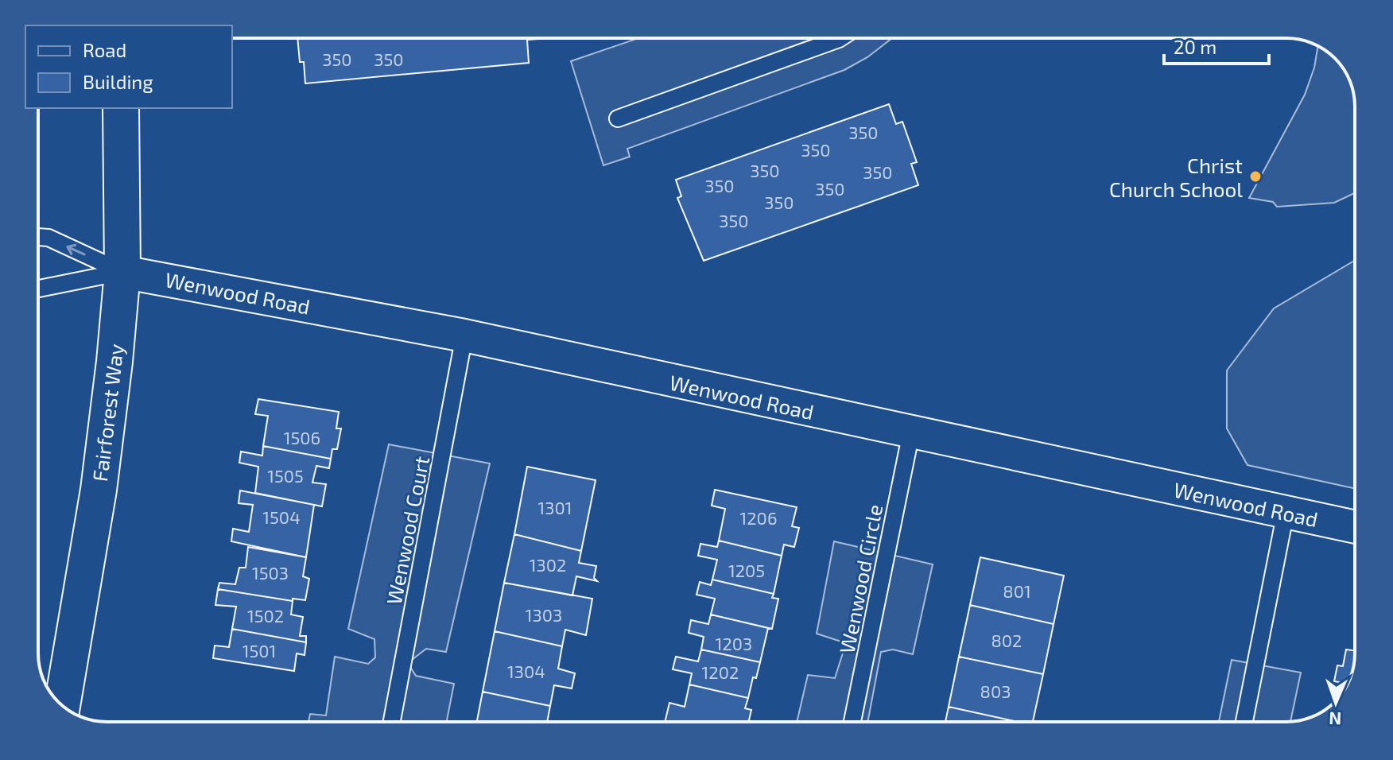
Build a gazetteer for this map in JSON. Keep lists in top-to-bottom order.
{
  "streets": {
    "main road": ["Fairforest Way"],
    "street": ["Wenwood Road"],
    "lane": ["Wenwood Court", "Wenwood Circle"]
  },
  "crossings": [
    ["Wenwood Road", "Fairforest Way"],
    ["Wenwood Road", "Wenwood Court"],
    ["Wenwood Road", "Wenwood Circle"]
  ],
  "places": ["Christ Church School"],
  "house_numbers": [
    "350",
    "350",
    "350",
    "350",
    "350",
    "350",
    "350",
    "350",
    "350",
    "350",
    "1506",
    "1505",
    "1301",
    "1504",
    "1206",
    "1302",
    "1205",
    "1503",
    "801",
    "1303",
    "1502",
    "802",
    "1203",
    "1501",
    "1304",
    "1202",
    "803"
  ],
  "legend": ["Road", "Building"],
  "scale_bar": "20 m",
  "north": "bottom"
}
